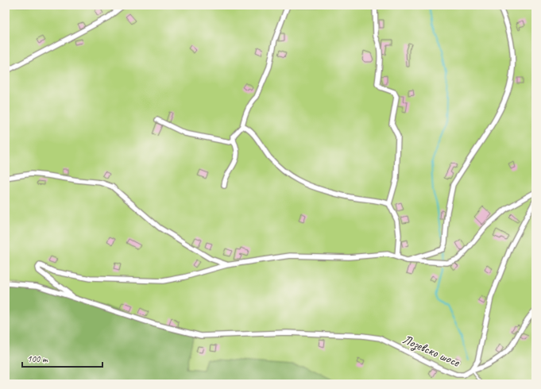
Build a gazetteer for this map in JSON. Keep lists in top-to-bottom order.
{
  "streets": {
    "street": ["Лозевско шосе"]
  },
  "scale_bar": "100 m"
}
